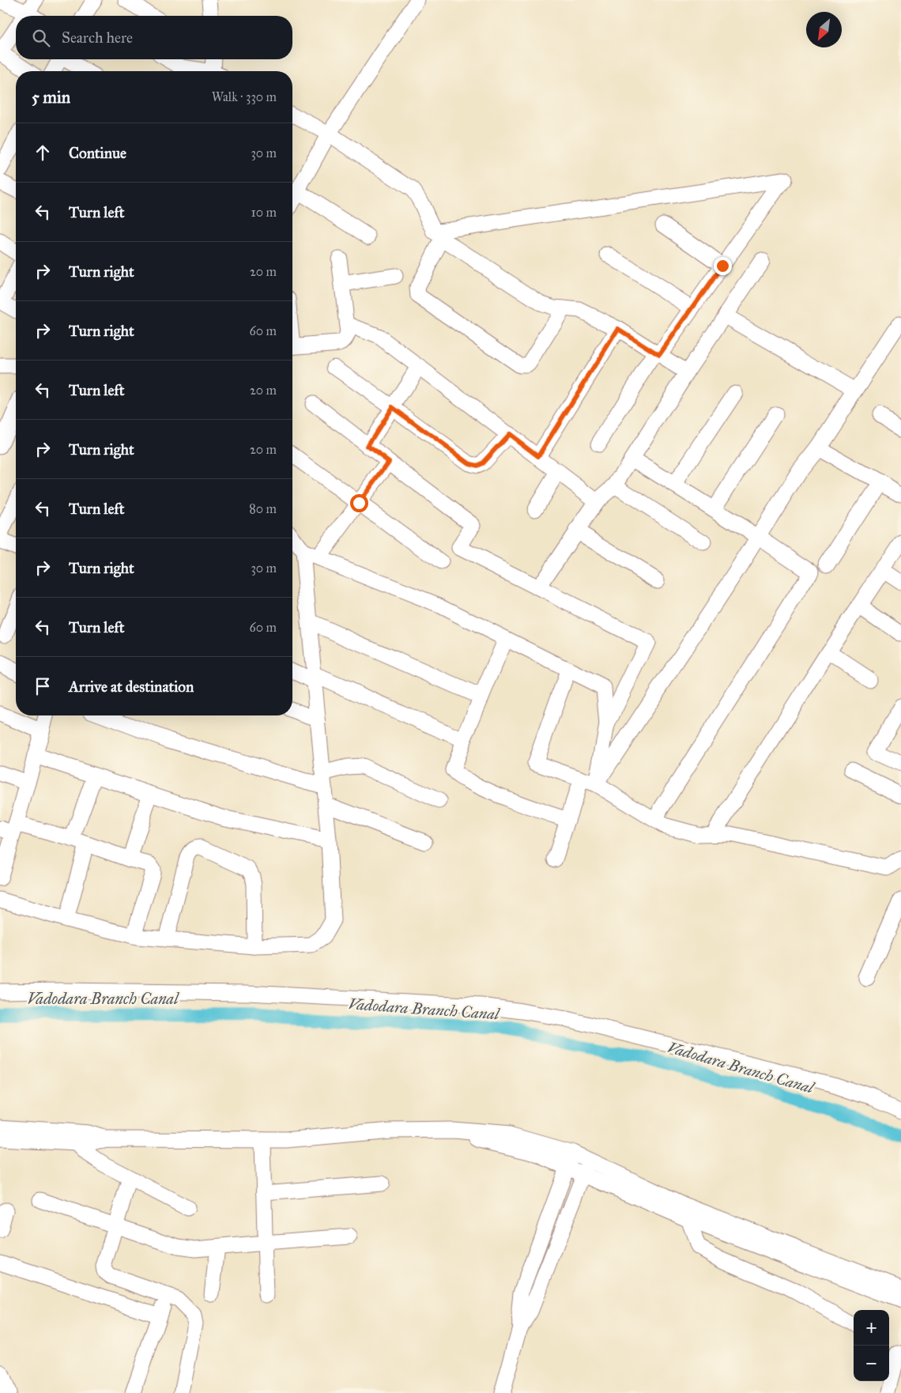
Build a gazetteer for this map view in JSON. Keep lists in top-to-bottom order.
{
  "water": ["Vadodara Branch Canal"],
  "north": "bottom left",
  "page": {
    "search": "Search here",
    "heading": ["5 min", "Walk · 330 m"],
    "list": [
      ["Continue", "30 m"],
      ["Turn left", "10 m"],
      ["Turn right", "20 m"],
      ["Turn right", "60 m"],
      ["Turn left", "20 m"],
      ["Turn right", "20 m"],
      ["Turn left", "80 m"],
      ["Turn right", "30 m"],
      ["Turn left", "60 m"],
      "Arrive at destination"
    ],
    "map_buttons": ["+", "−"]
  }
}
